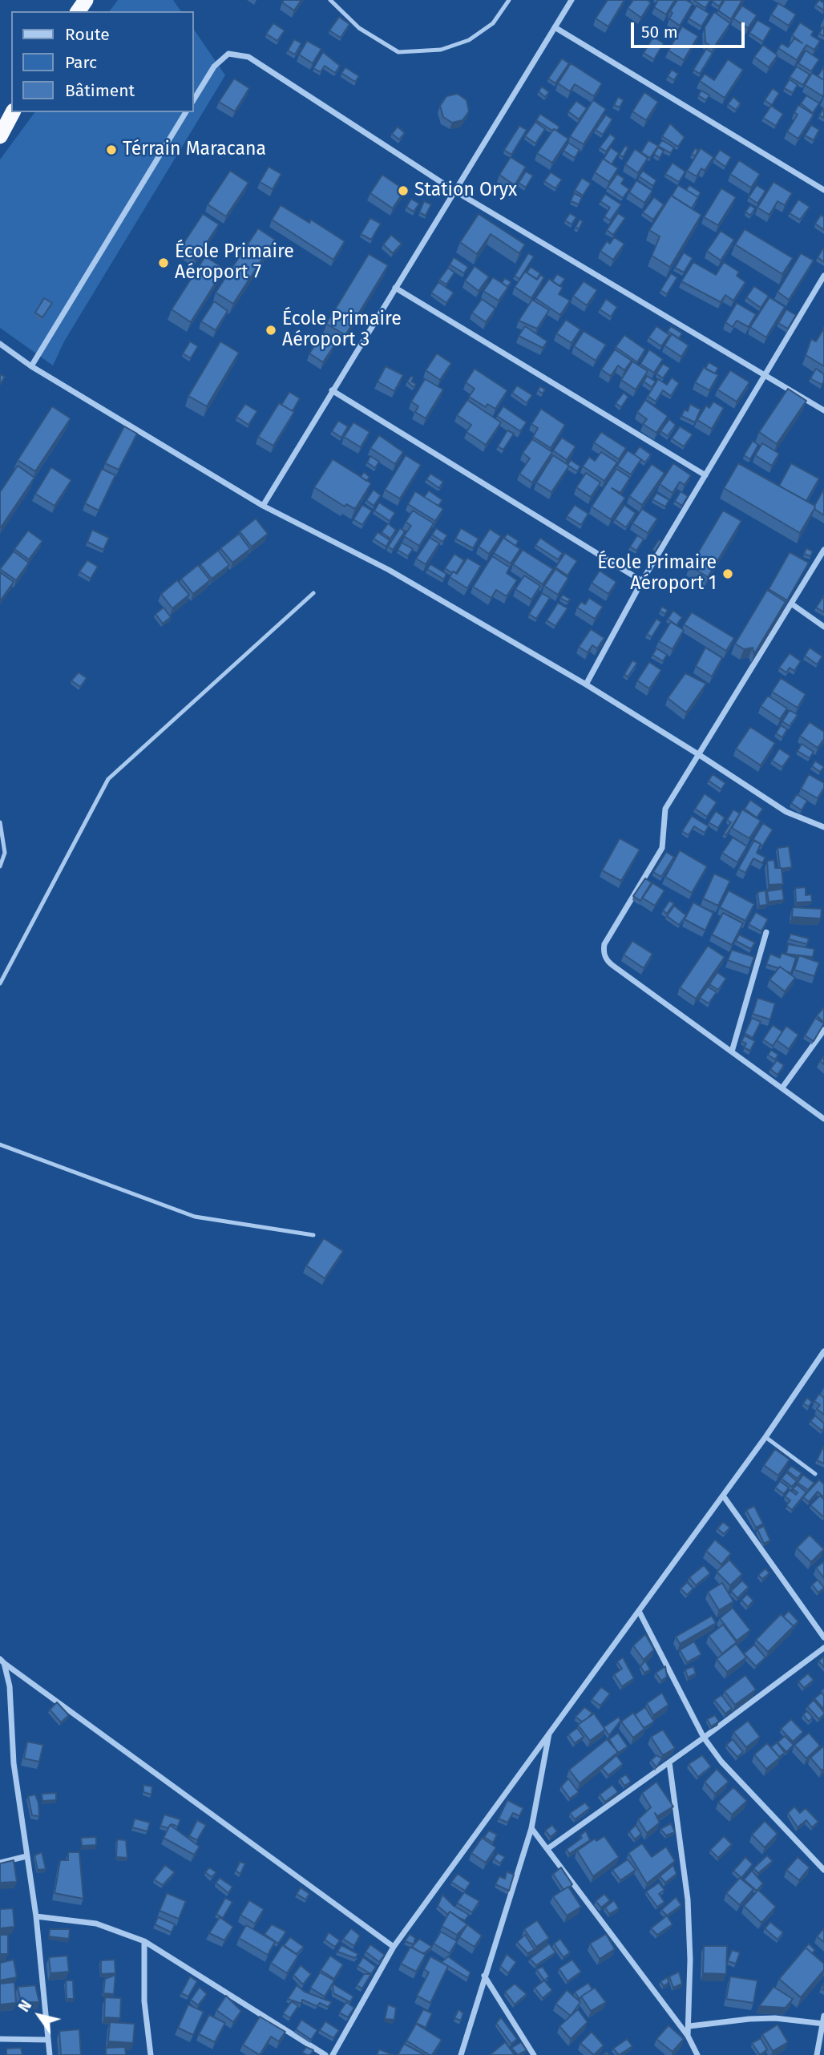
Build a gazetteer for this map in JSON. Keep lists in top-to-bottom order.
{
  "places": [
    "Térrain Maracana",
    "Station Oryx",
    "École Primaire Aéroport 7",
    "École Primaire Aéroport 3",
    "École Primaire Aéroport 1"
  ],
  "legend": ["Route", "Parc", "Bâtiment"],
  "scale_bar": "50 m",
  "north": "top left"
}
